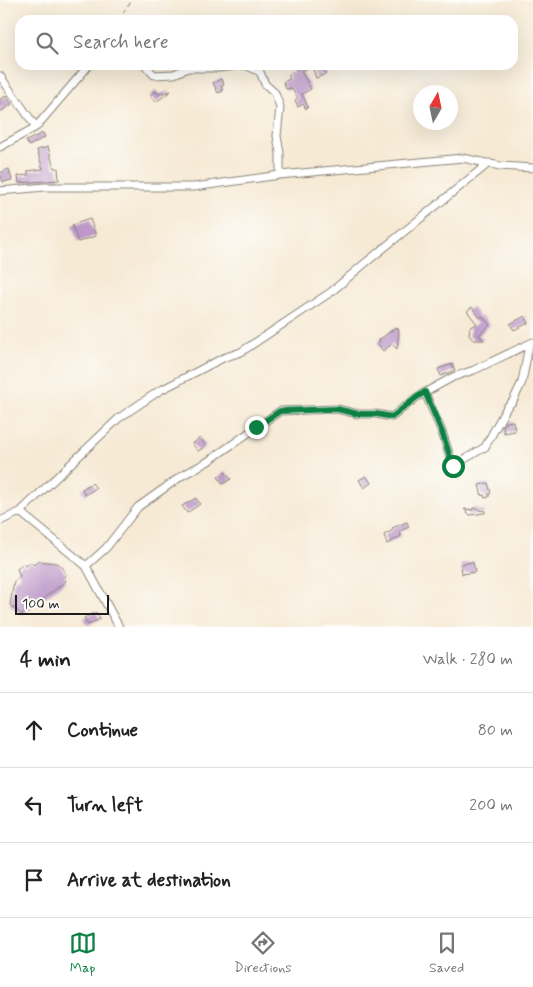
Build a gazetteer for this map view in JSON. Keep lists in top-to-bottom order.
{
  "scale_bar": "100 m",
  "north": "top",
  "page": {
    "search": "Search here",
    "scale": "100 m",
    "heading": ["4 min", "Walk · 280 m"],
    "list": [
      ["Continue", "80 m"],
      ["Turn left", "200 m"],
      "Arrive at destination"
    ],
    "nav": ["Map", "Directions", "Saved"]
  }
}
